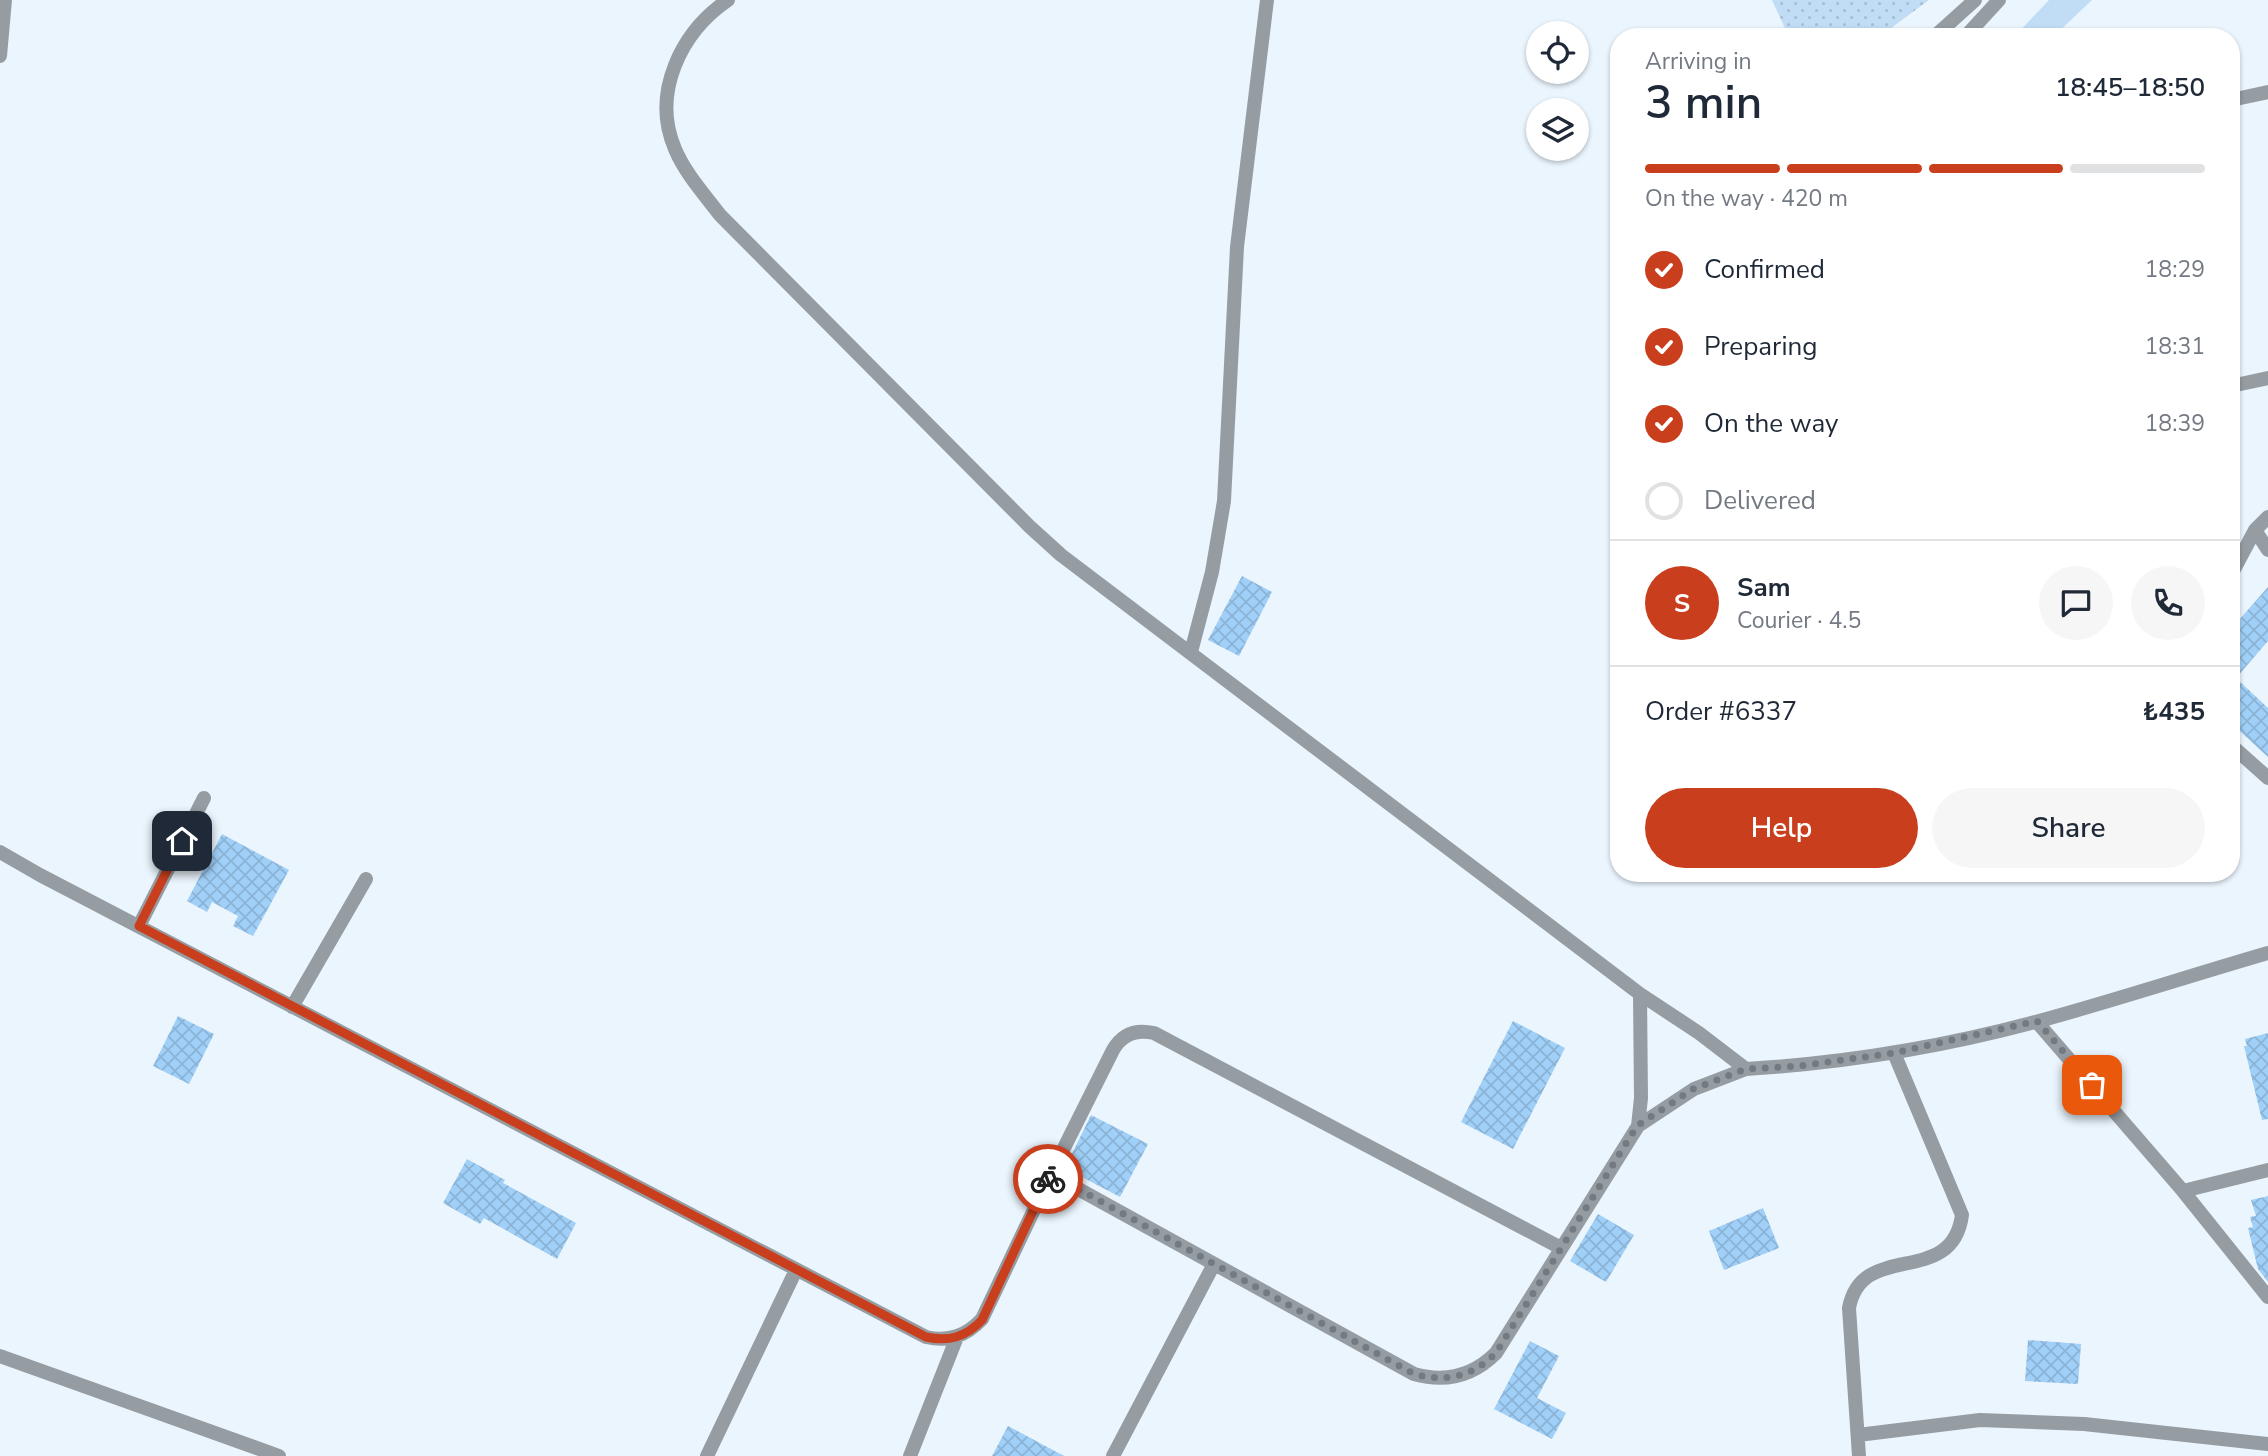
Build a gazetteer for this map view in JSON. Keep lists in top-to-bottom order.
{
  "page": {
    "heading": ["3 min", "Arriving in", "18:45–18:50"],
    "panel": [
      "Sam",
      "Courier · 4.5",
      "Order #6337",
      "₺435"
    ],
    "bar": "On the way · 420 m",
    "list": [
      ["Confirmed", "18:29"],
      ["Preparing", "18:31"],
      ["On the way", "18:39"],
      "Delivered"
    ],
    "round": "S",
    "buttons": ["Help", "Share"]
  }
}
